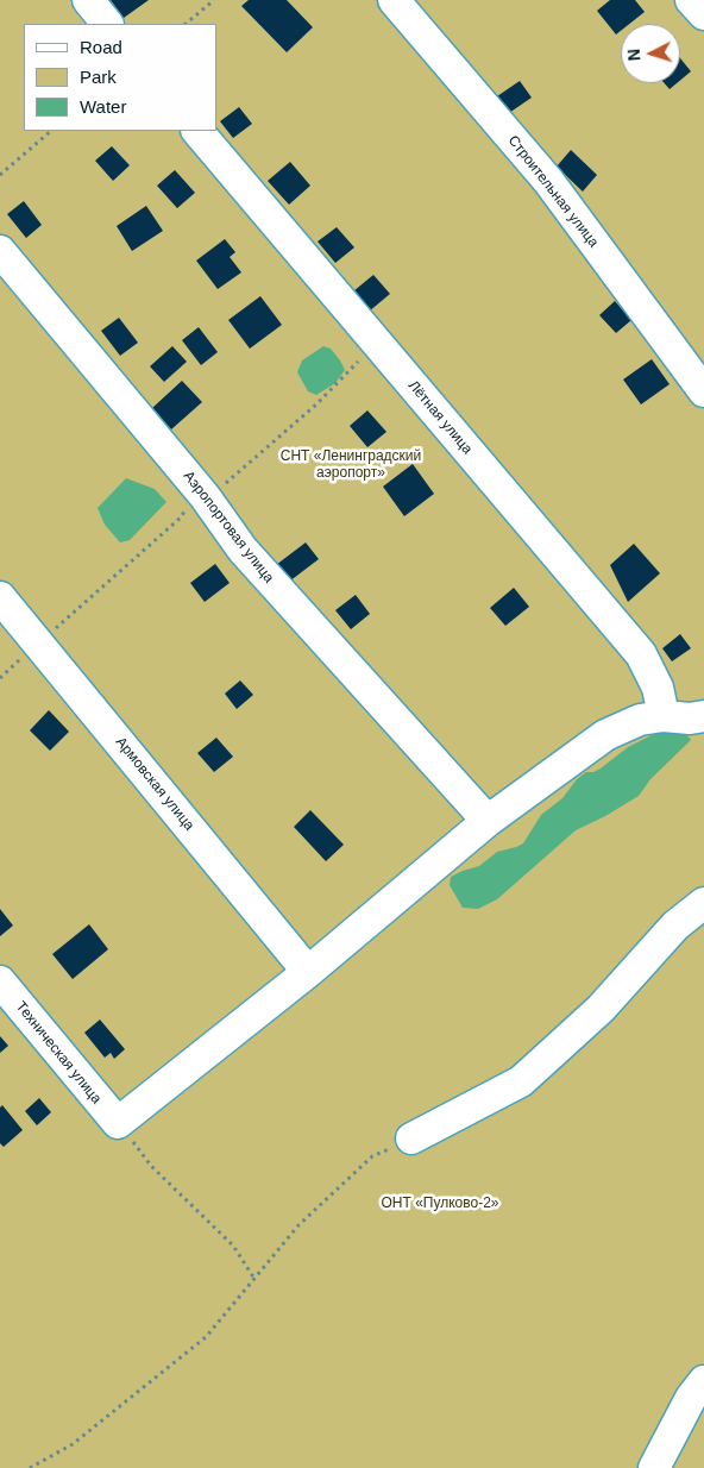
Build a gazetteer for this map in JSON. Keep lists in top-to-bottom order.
{
  "streets": {
    "lane": [
      "Строительная улица",
      "Лётная улица",
      "Аэропортовая улица",
      "Армовская улица",
      "Техническая улица"
    ]
  },
  "crossings": [
    ["Армовская улица", "Техническая улица"]
  ],
  "parks": ["СНТ «Ленинградский аэропорт»", "ОНТ «Пулково-2»"],
  "legend": ["Road", "Park", "Water"],
  "north": "left"
}
